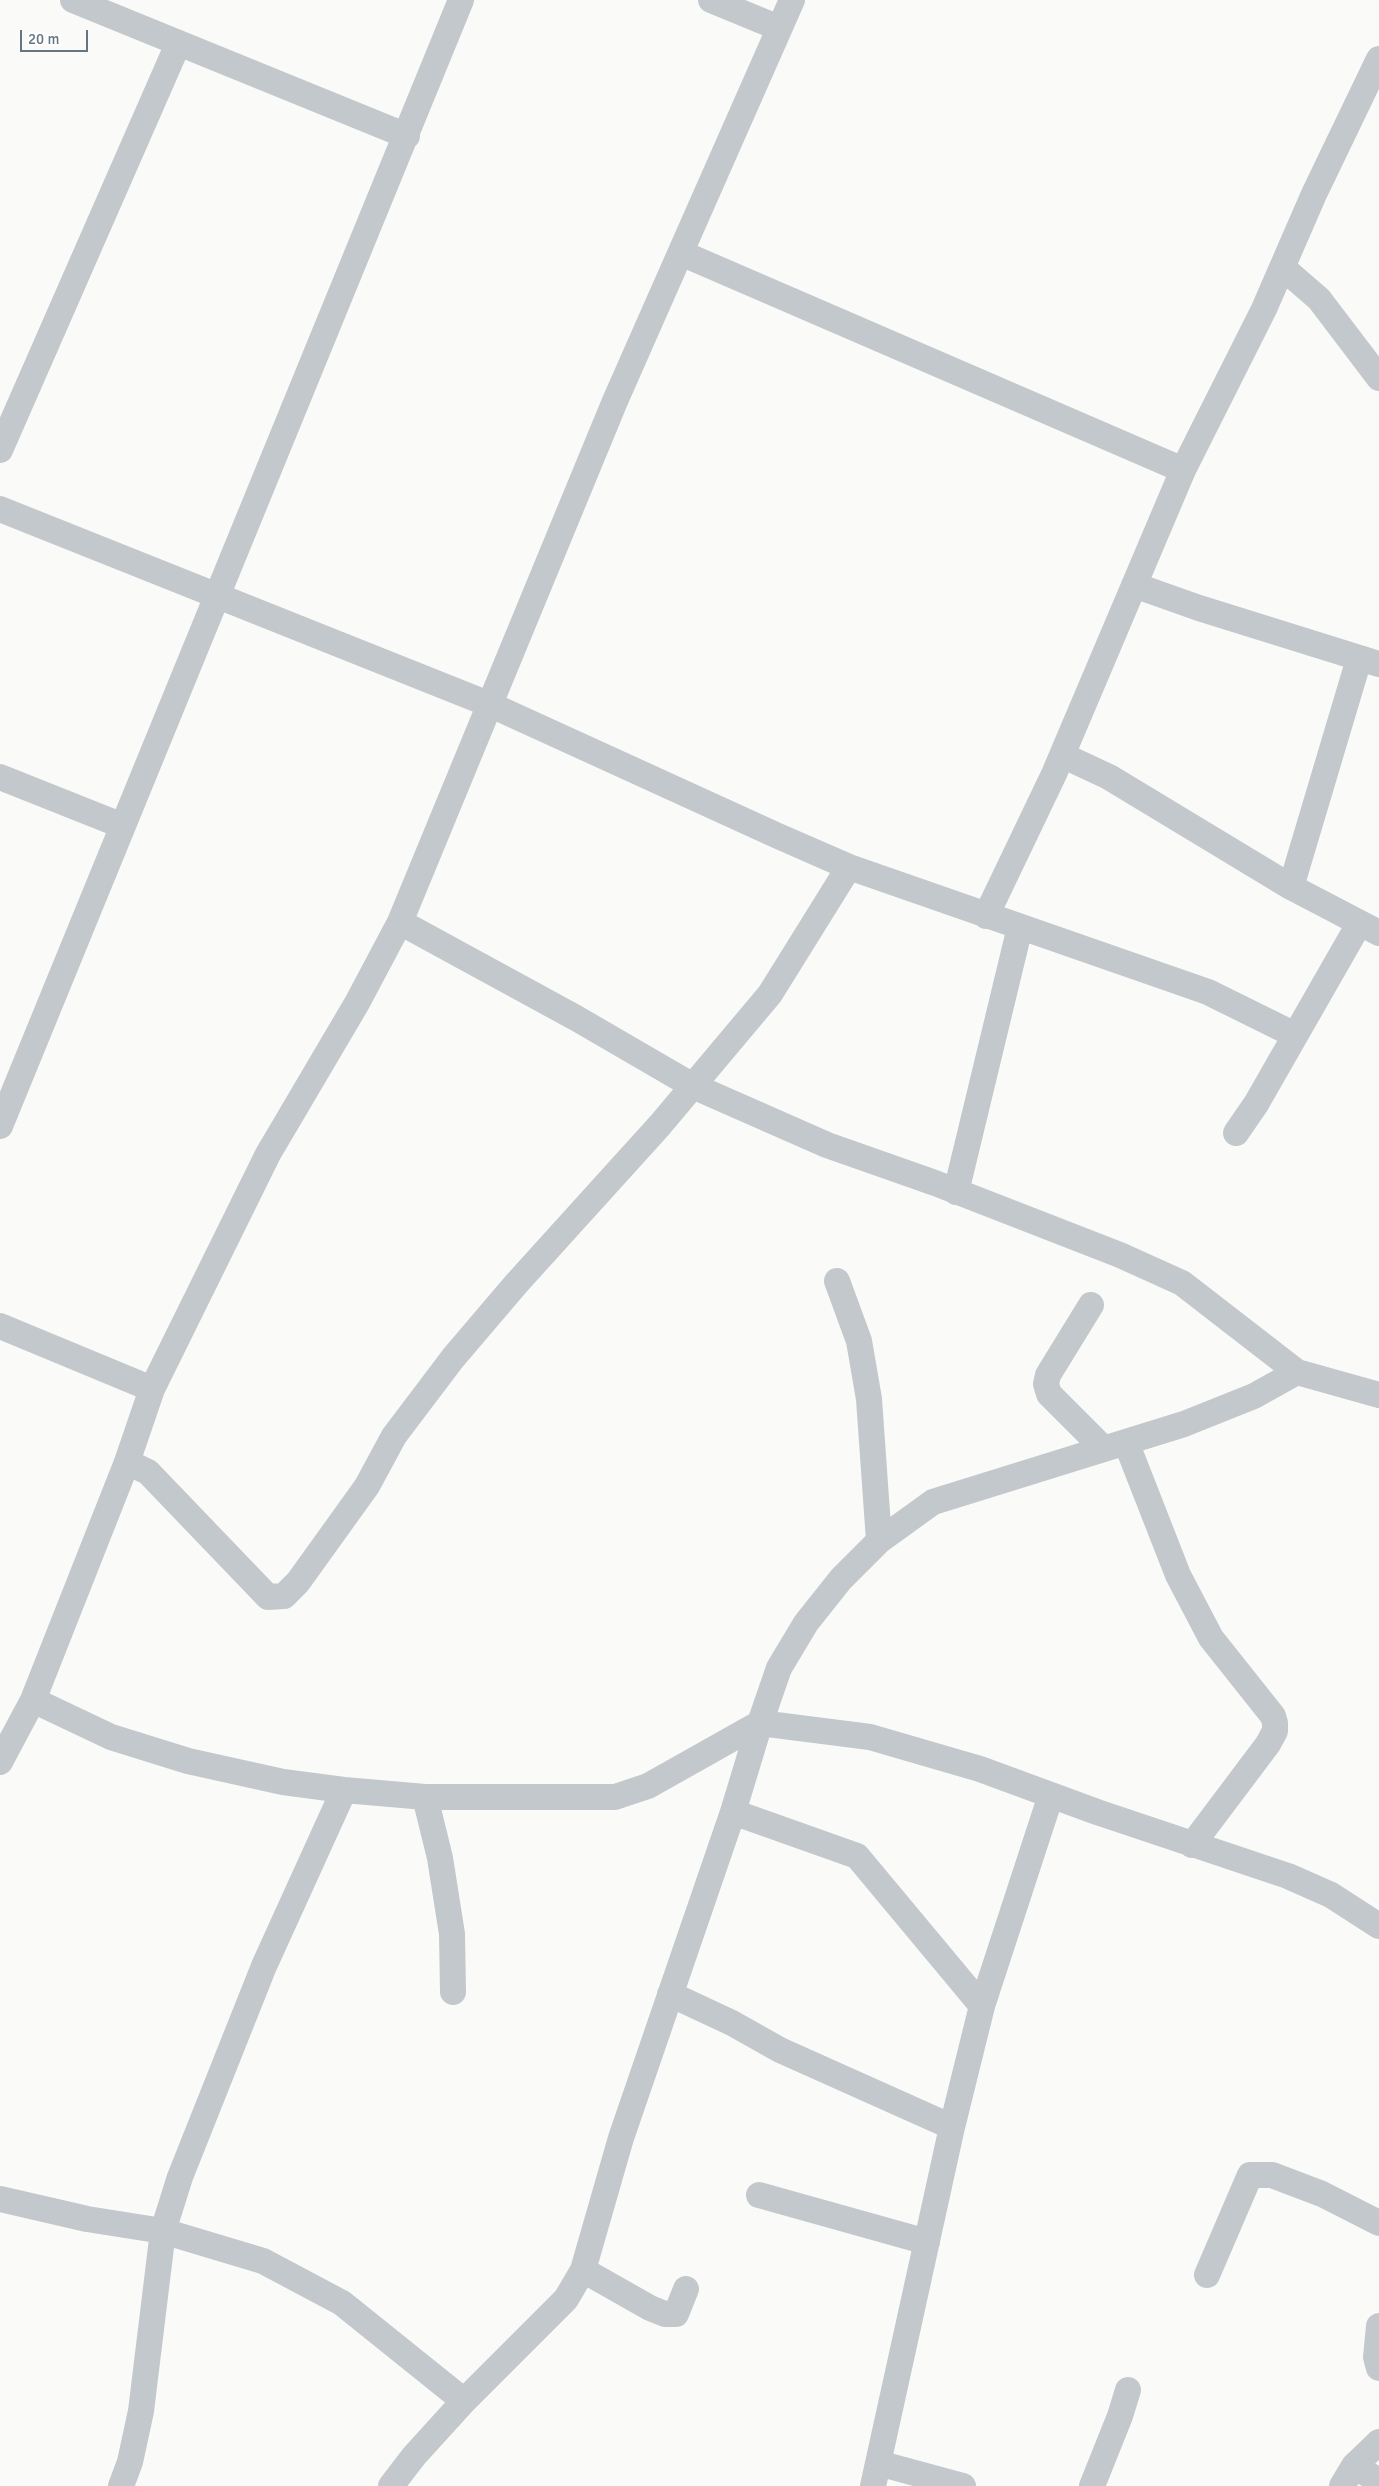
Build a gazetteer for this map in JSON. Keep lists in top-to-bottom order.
{
  "scale_bar": "20 m"
}
